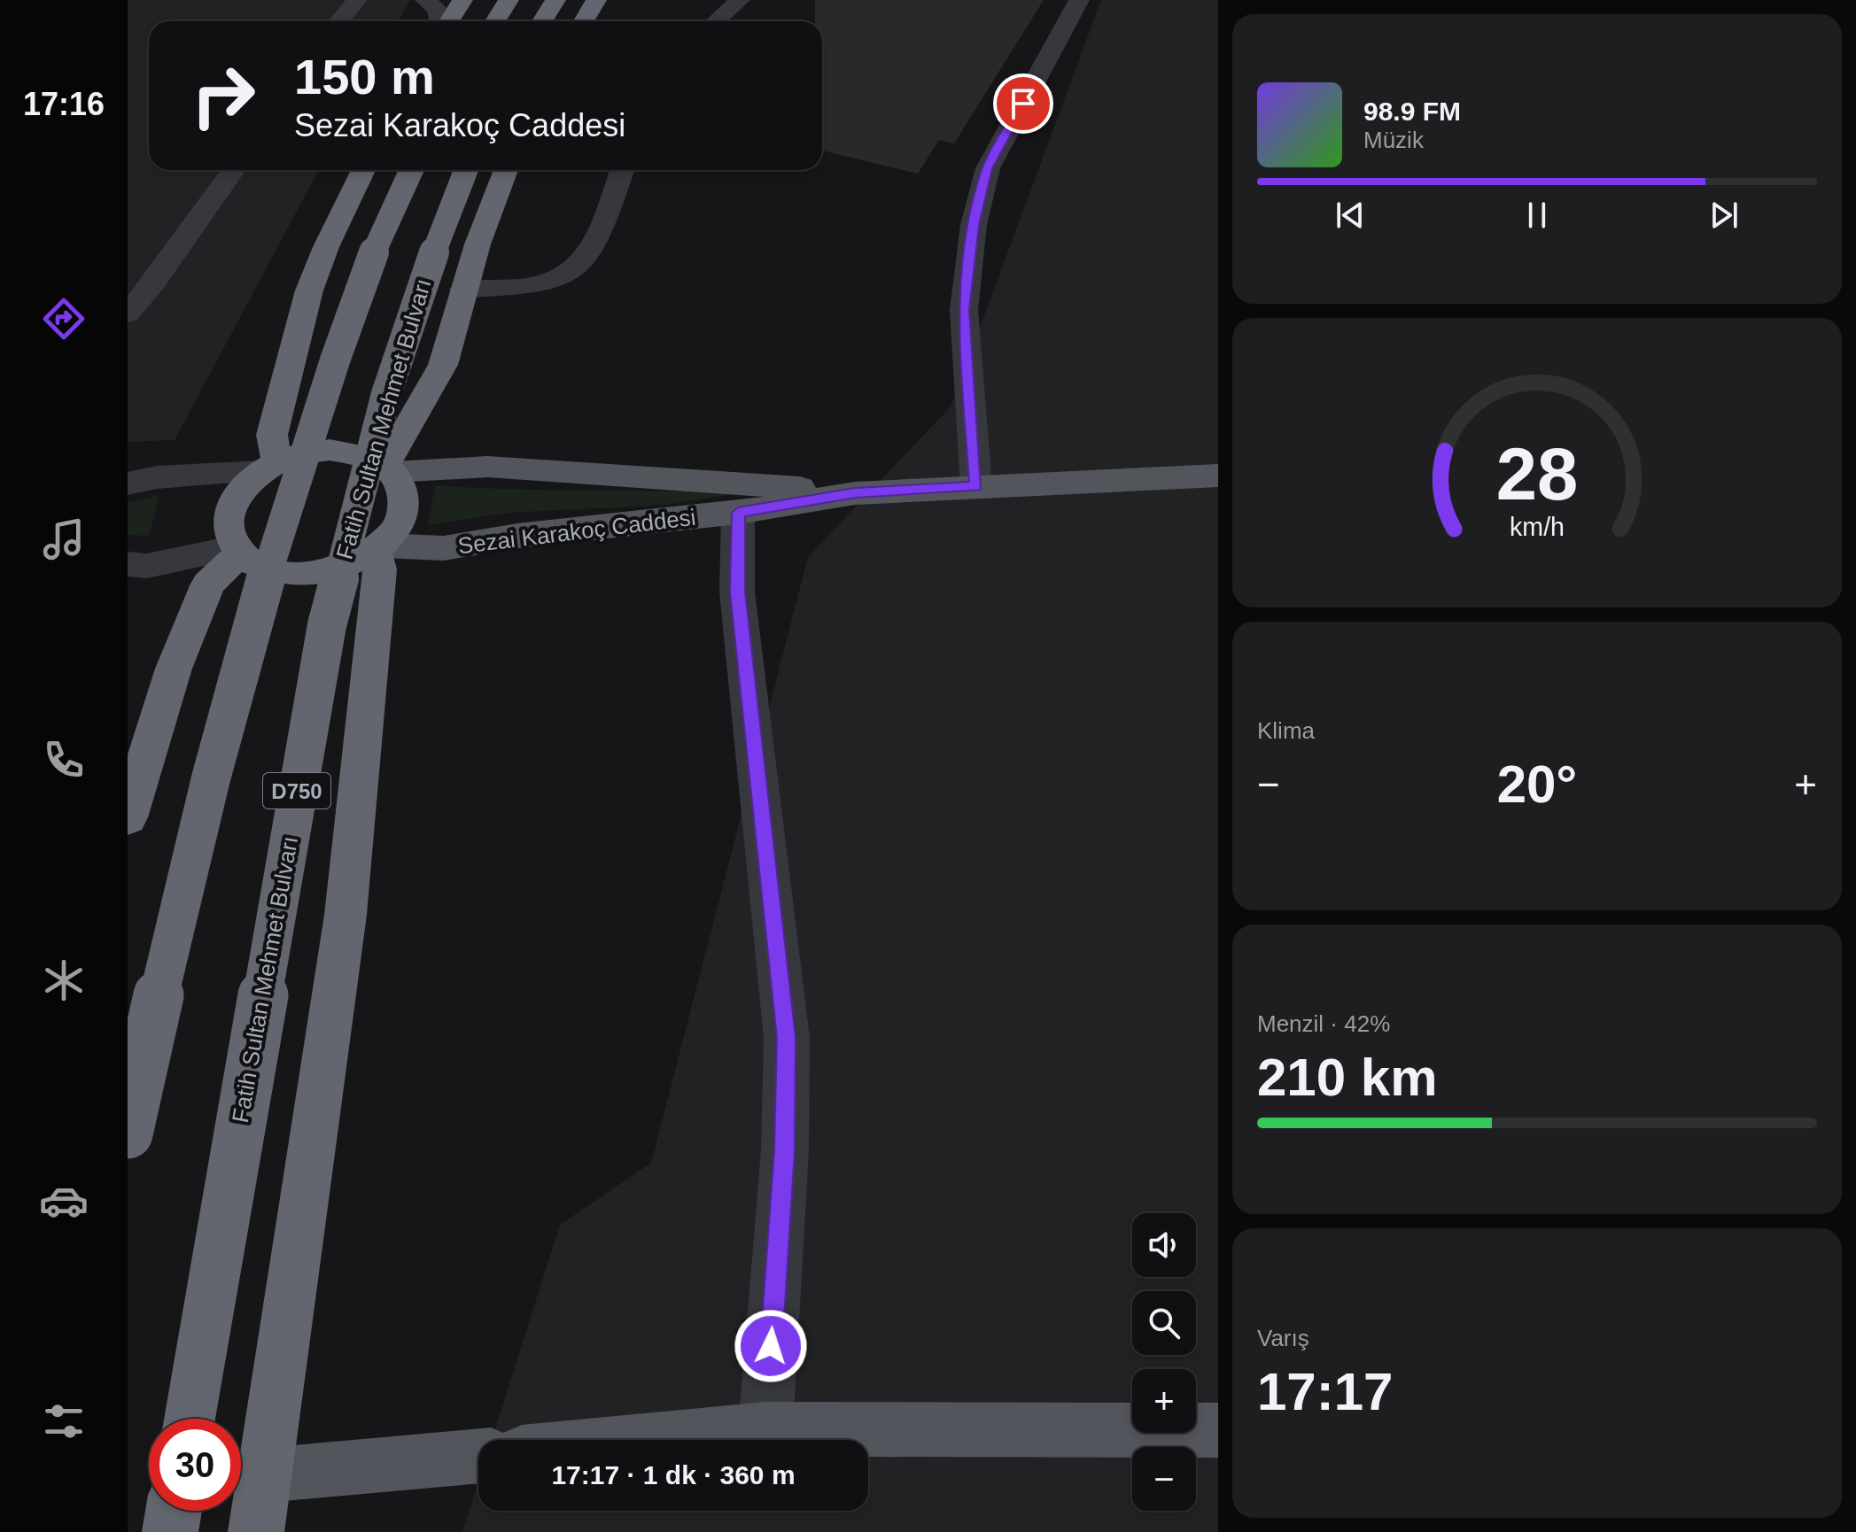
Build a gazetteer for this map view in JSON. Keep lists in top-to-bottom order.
{
  "streets": {
    "highway": ["Fatih Sultan Mehmet Bulvarı", "D750"],
    "main road": ["Sezai Karakoç Caddesi"]
  },
  "page": {
    "tabs": "17:16",
    "turn": ["150 m", "Sezai Karakoç Caddesi"],
    "song": ["98.9 FM", "Müzik"],
    "tile": [
      "Klima",
      ["Menzil · 42%", "210 km"],
      ["Varış", "17:17"]
    ],
    "heat": ["−", "20°", "+"],
    "map_buttons": ["+", "−"],
    "limit": "30",
    "trip": "17:17 · 1 dk · 360 m",
    "gauge": ["28", "km/h"]
  }
}
